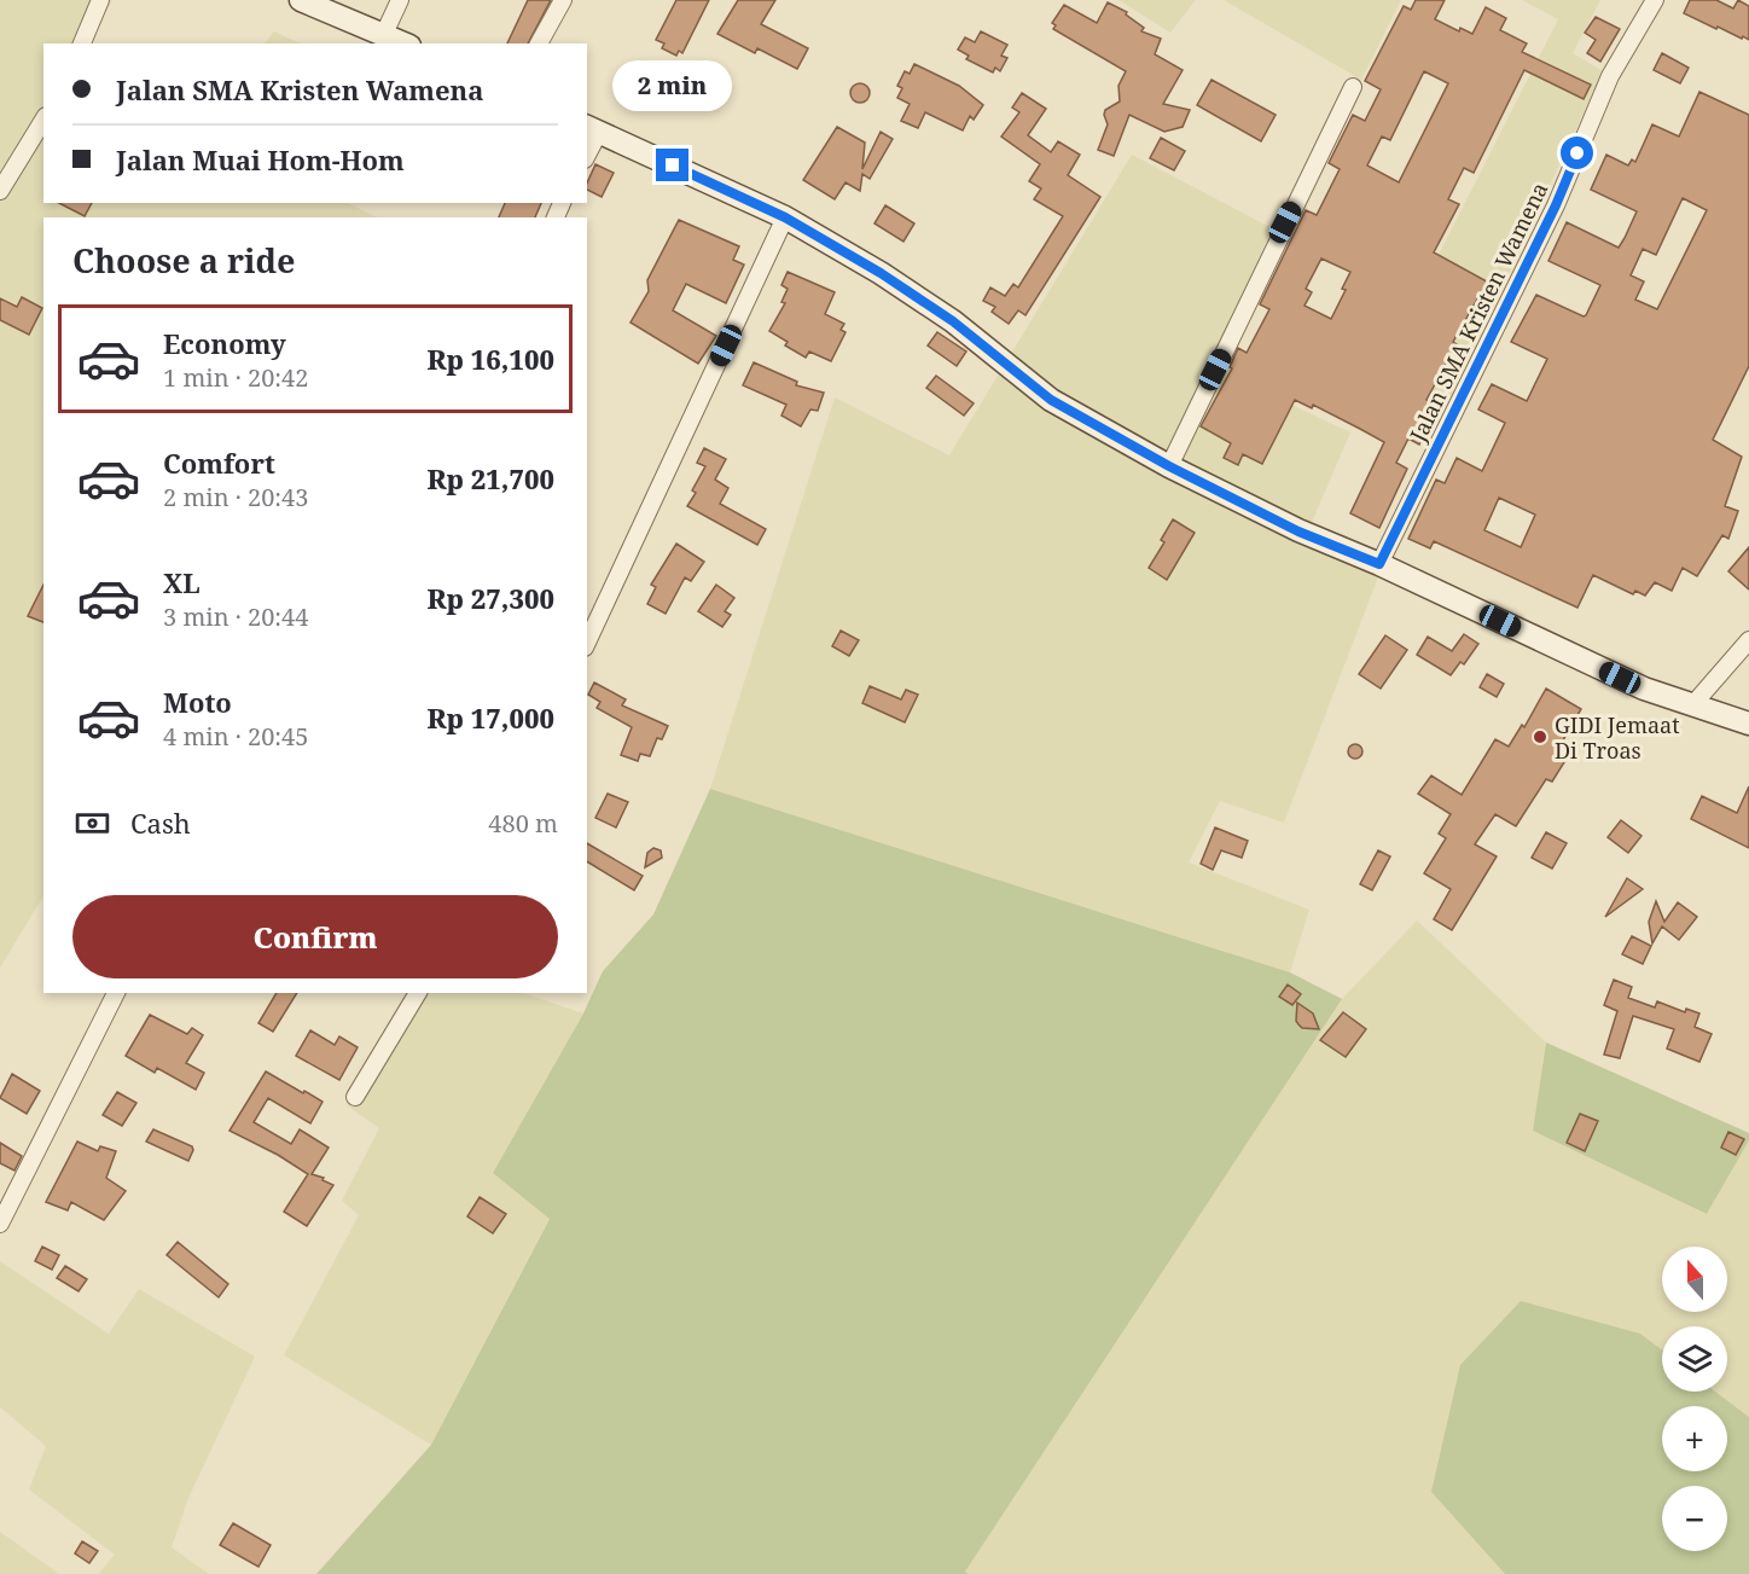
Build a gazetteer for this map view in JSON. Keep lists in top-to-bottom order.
{
  "streets": {
    "street": ["Jalan SMA Kristen Wamena"]
  },
  "places": ["GIDI Jemaat Di Troas"],
  "north": "top",
  "page": {
    "banner": ["Jalan SMA Kristen Wamena", "Jalan Muai Hom-Hom"],
    "bubble": "2 min",
    "heading": "Choose a ride",
    "list": [
      {
        "name": "Economy",
        "note": "1 min · 20:42",
        "value": "Rp 16,100"
      },
      {
        "name": "Comfort",
        "note": "2 min · 20:43",
        "value": "Rp 21,700"
      },
      {
        "name": "XL",
        "note": "3 min · 20:44",
        "value": "Rp 27,300"
      },
      {
        "name": "Moto",
        "note": "4 min · 20:45",
        "value": "Rp 17,000"
      }
    ],
    "pay": ["Cash", "480 m"],
    "buttons": "Confirm",
    "map_buttons": ["+", "−"]
  }
}
